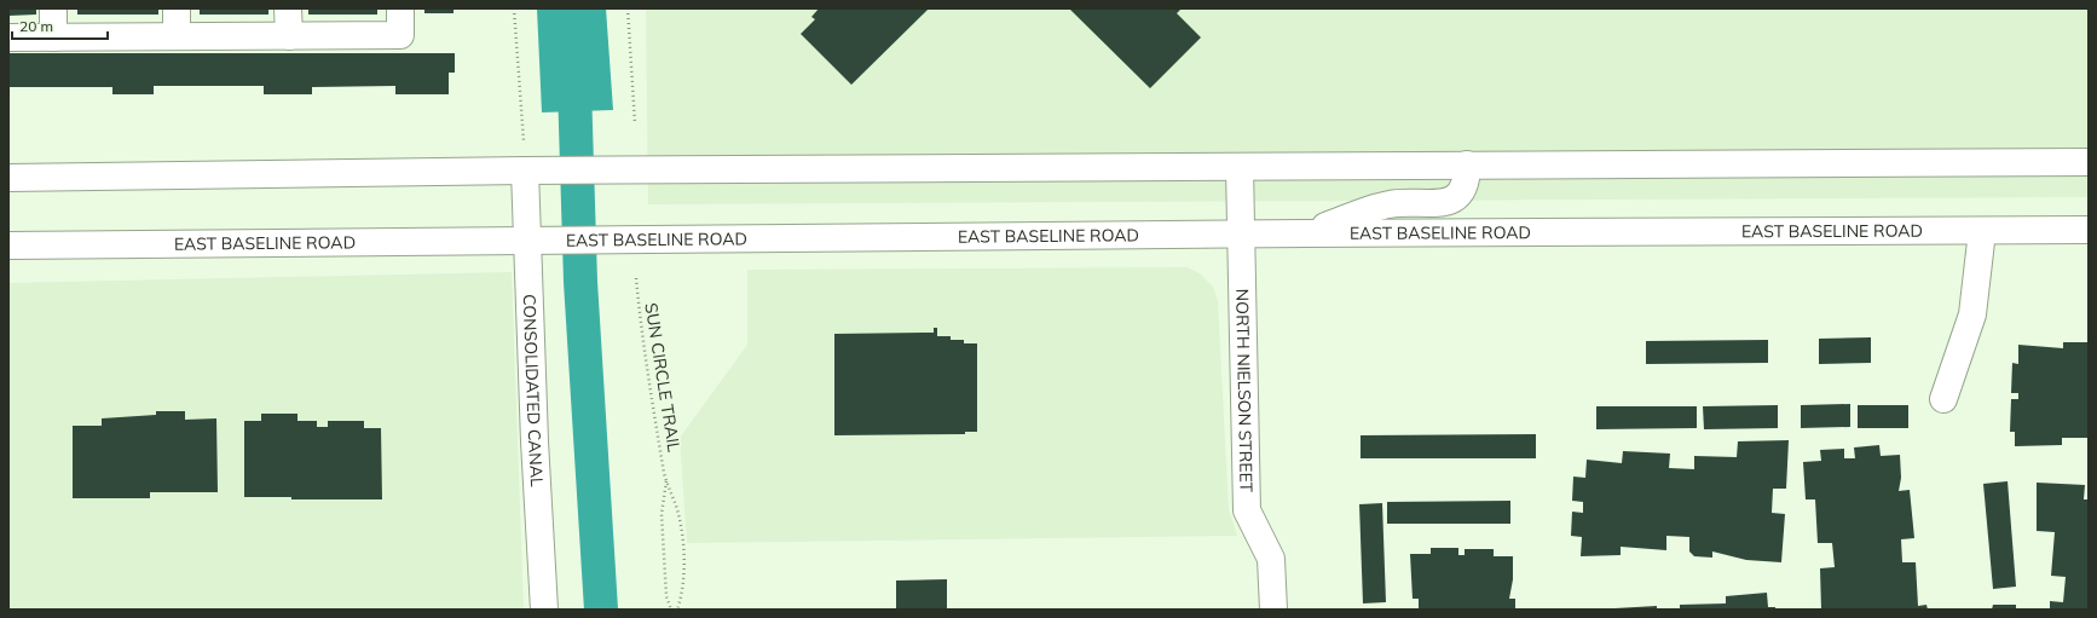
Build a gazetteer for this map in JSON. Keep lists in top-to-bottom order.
{
  "streets": {
    "main road": ["EAST BASELINE ROAD", "CONSOLIDATED CANAL", "NORTH NIELSON STREET"],
    "path": ["SUN CIRCLE TRAIL"]
  },
  "crossings": [
    ["EAST BASELINE ROAD", "CONSOLIDATED CANAL"],
    ["EAST BASELINE ROAD", "NORTH NIELSON STREET"]
  ],
  "scale_bar": "20 m"
}
